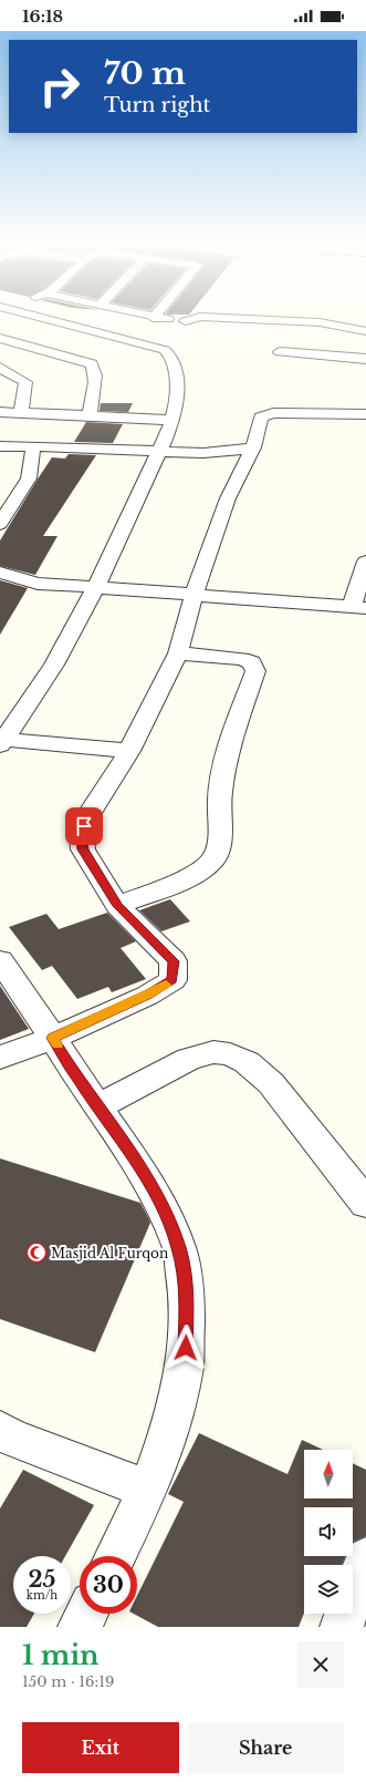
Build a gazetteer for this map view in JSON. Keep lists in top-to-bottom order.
{
  "places": {
    "mosque": ["Masjid Al Furqon"]
  },
  "north": "top",
  "page": {
    "status": "16:18",
    "turn": ["70 m", "Turn right"],
    "speed": "25 km/h",
    "limit": "30",
    "heading": ["1 min", "150 m · 16:19"],
    "buttons": ["Exit", "Share"]
  }
}
